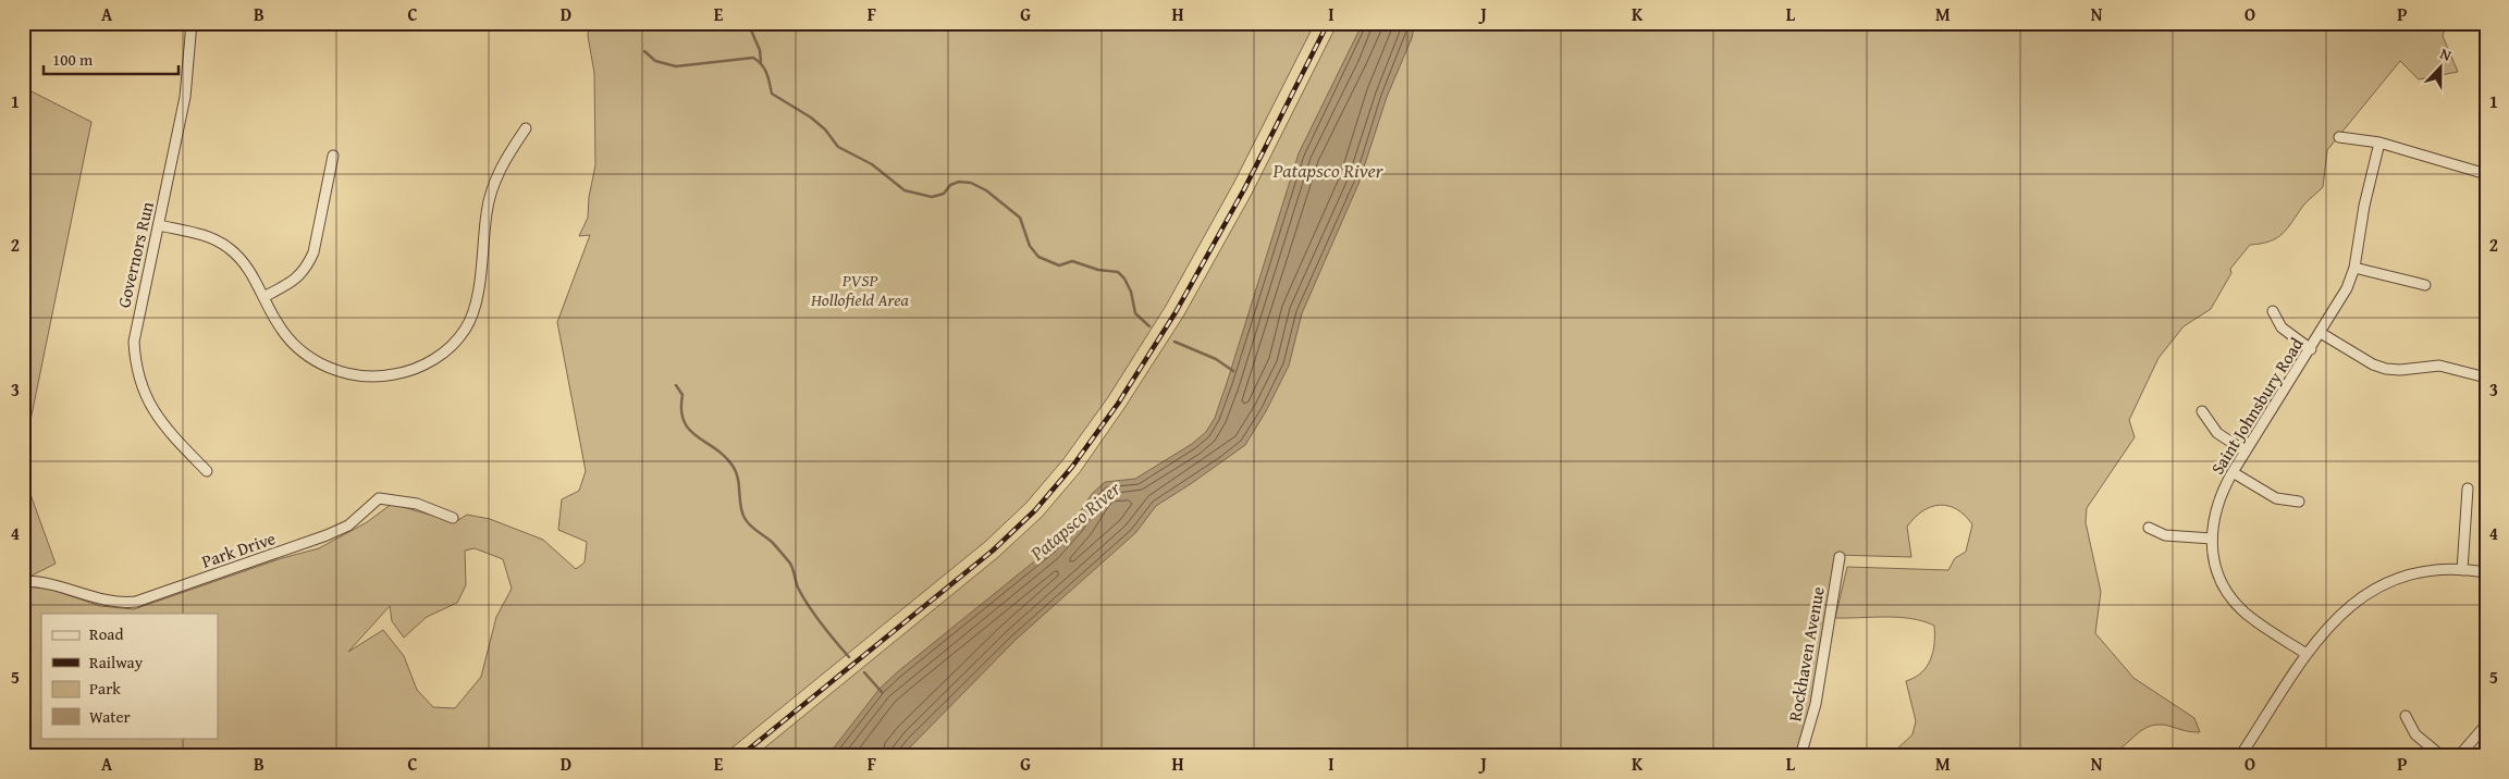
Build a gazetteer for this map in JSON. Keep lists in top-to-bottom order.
{
  "streets": {
    "street": [
      "Governors Run",
      "Saint Johnsbury Road",
      "Park Drive",
      "Rockhaven Avenue"
    ]
  },
  "water": ["Patapsco River"],
  "parks": ["PVSP Hollofield Area"],
  "legend": [
    "Road",
    "Railway",
    "Park",
    "Water"
  ],
  "scale_bar": "100 m",
  "north": "top",
  "grid": {
    "columns": [
      "A",
      "B",
      "C",
      "D",
      "E",
      "F",
      "G",
      "H",
      "I",
      "J",
      "K",
      "L",
      "M",
      "N",
      "O",
      "P"
    ],
    "rows": [
      "1",
      "2",
      "3",
      "4",
      "5"
    ]
  }
}
